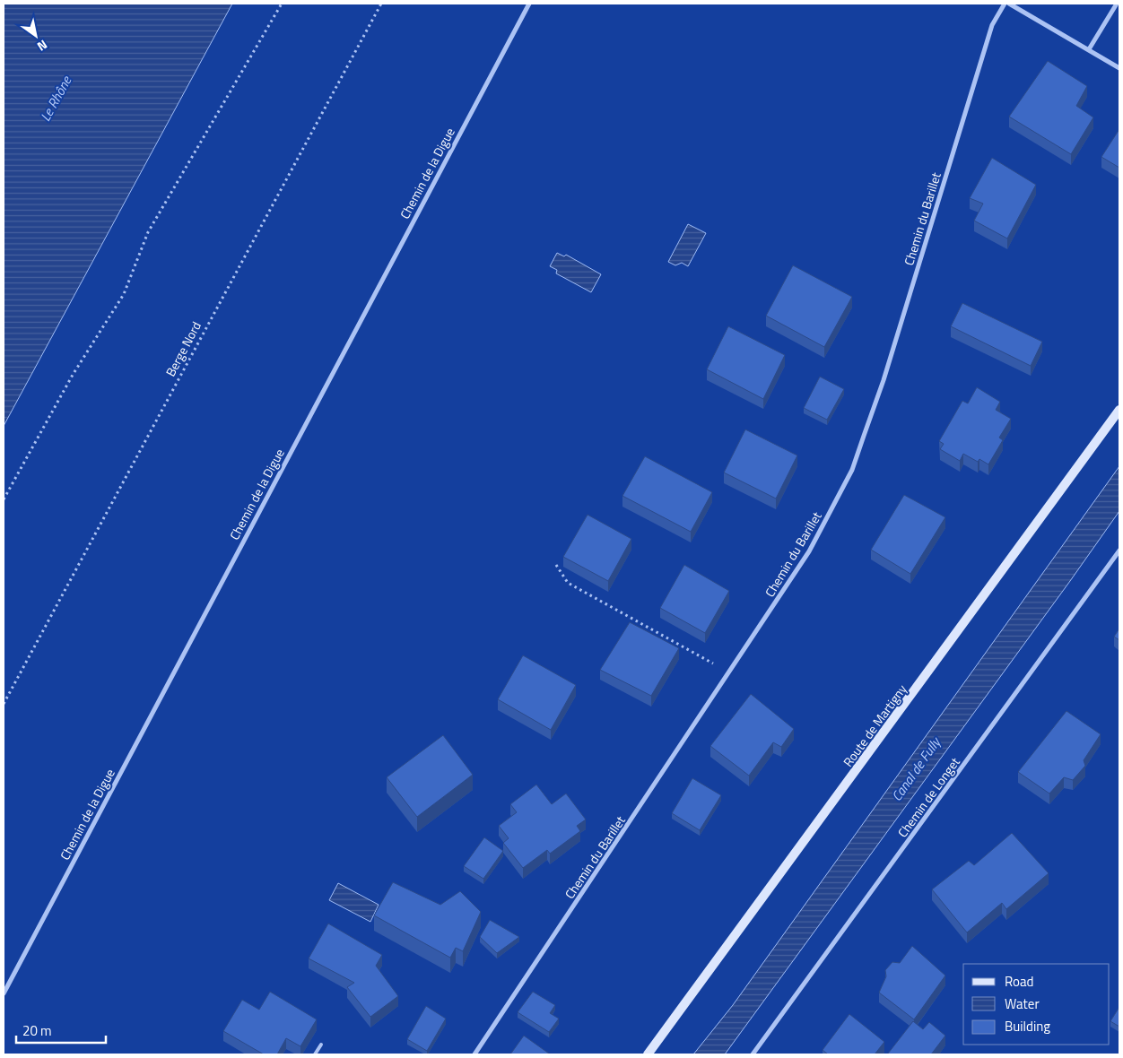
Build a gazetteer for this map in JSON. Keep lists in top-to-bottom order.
{
  "streets": {
    "main road": ["Route de Martigny"],
    "street": ["Chemin de la Digue", "Chemin du Barillet", "Chemin de Longet"],
    "path": ["Berge Nord"]
  },
  "water": ["Le Rhône", "Canal de Fully"],
  "legend": ["Road", "Water", "Building"],
  "scale_bar": "20 m",
  "north": "bottom right"
}
